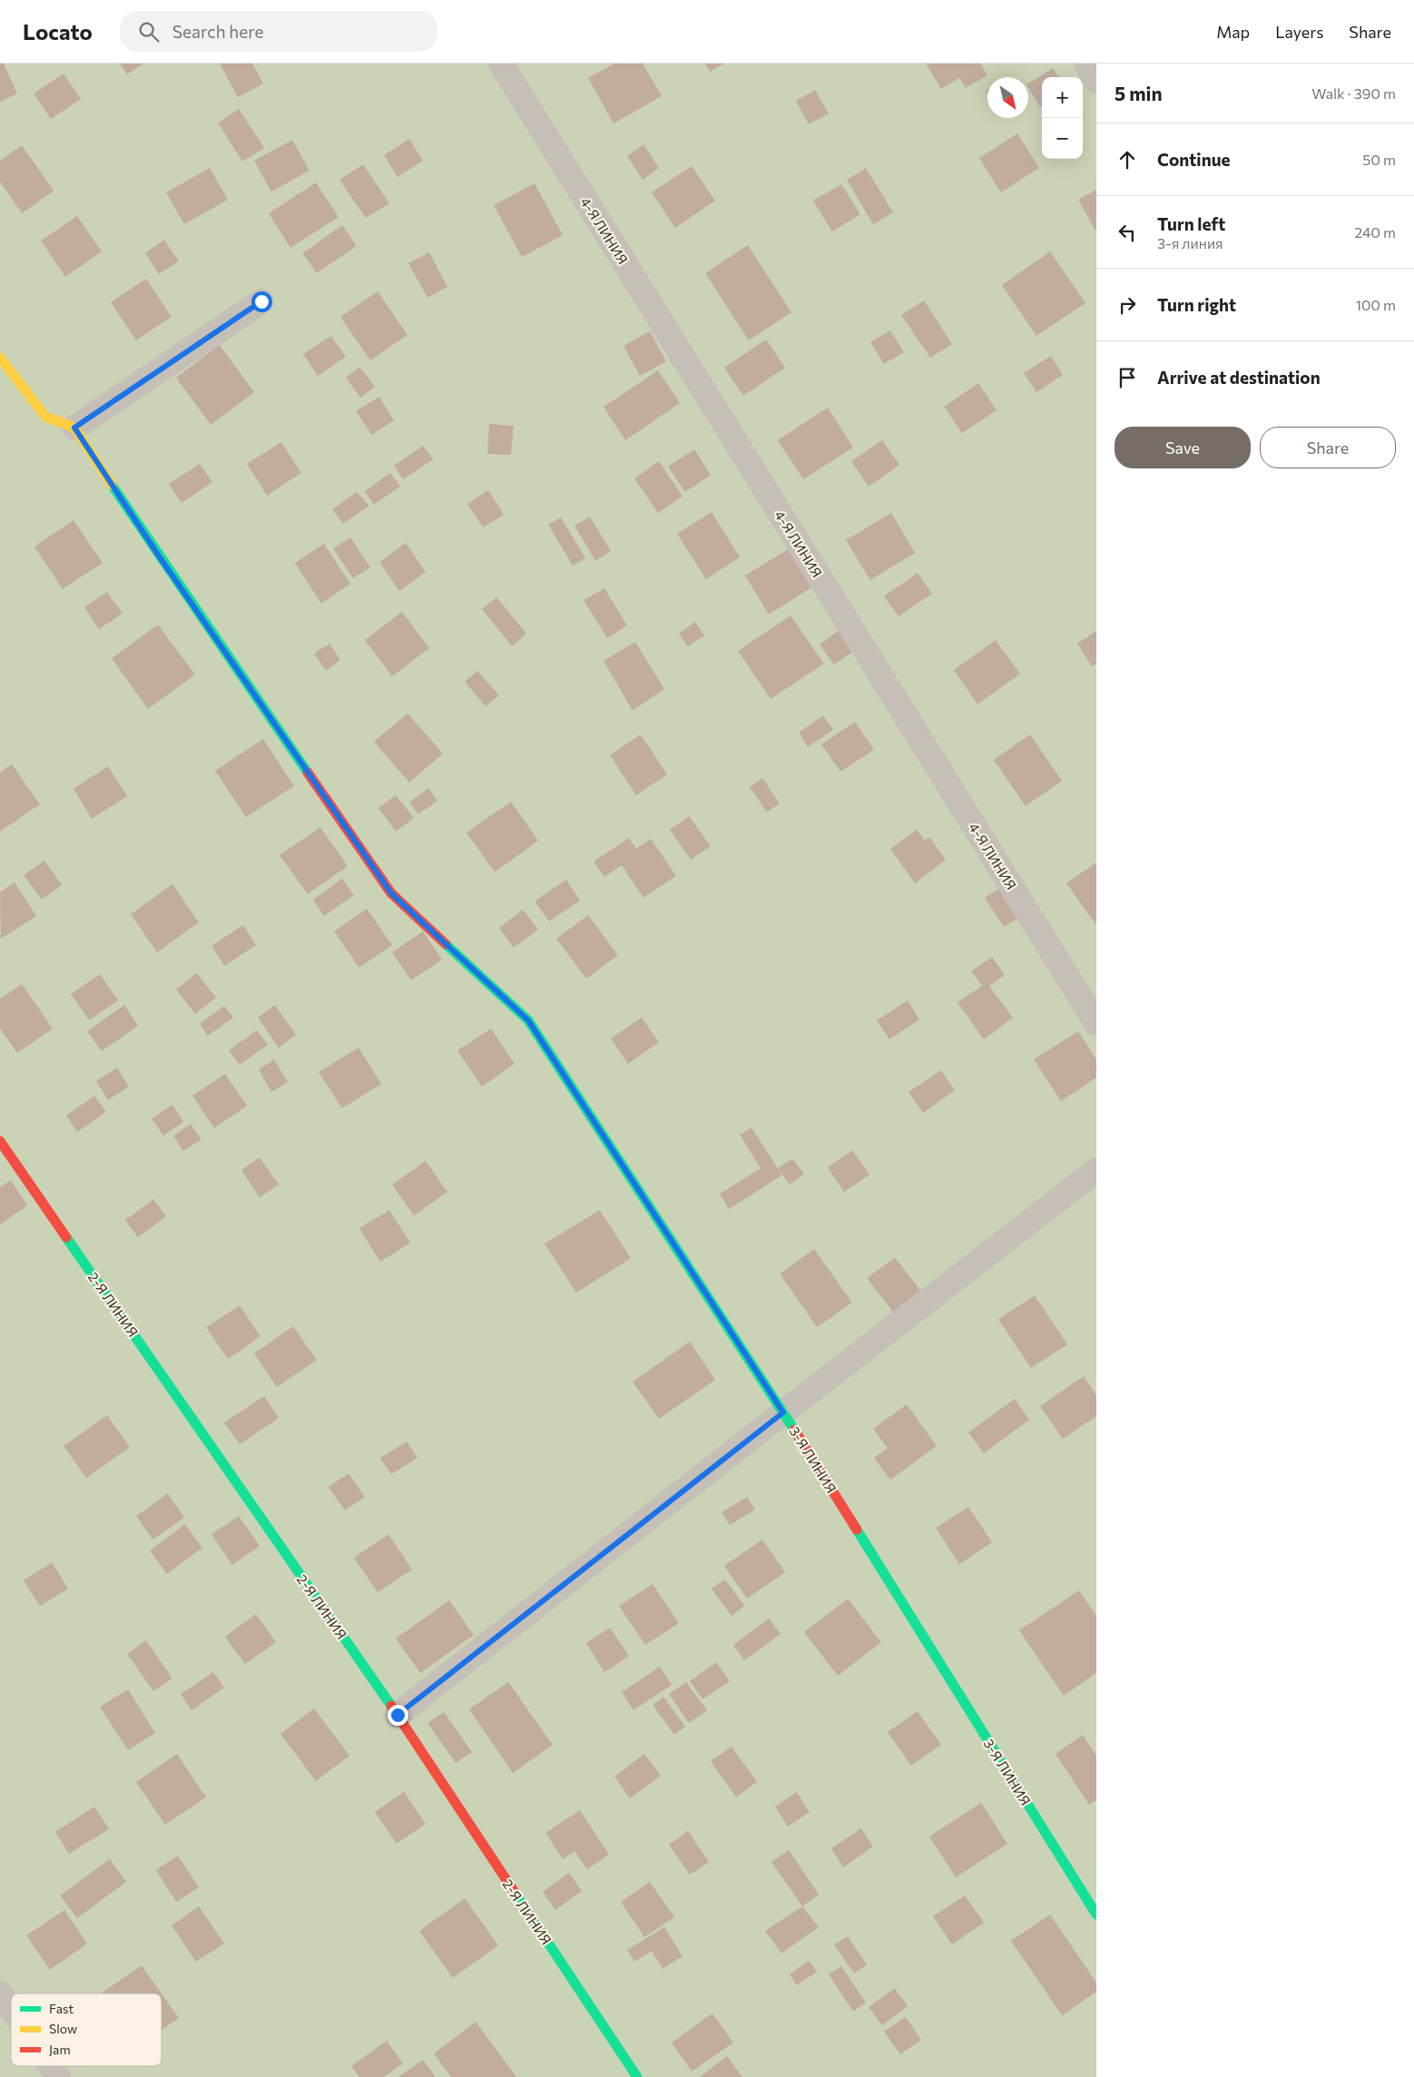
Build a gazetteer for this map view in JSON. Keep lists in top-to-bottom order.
{
  "streets": {
    "street": ["4-Я ЛИНИЯ", "2-Я ЛИНИЯ", "3-Я ЛИНИЯ"]
  },
  "legend": ["Fast", "Slow", "Jam"],
  "north": "bottom right",
  "page": {
    "header": "Locato",
    "search": "Search here",
    "nav": ["Map", "Layers", "Share"],
    "heading": ["5 min", "Walk · 390 m"],
    "map_buttons": ["+", "−"],
    "list": [
      ["Continue", "50 m"],
      ["Turn left", "3-я линия", "240 m"],
      ["Turn right", "100 m"],
      "Arrive at destination"
    ],
    "buttons": ["Save", "Share"]
  }
}
